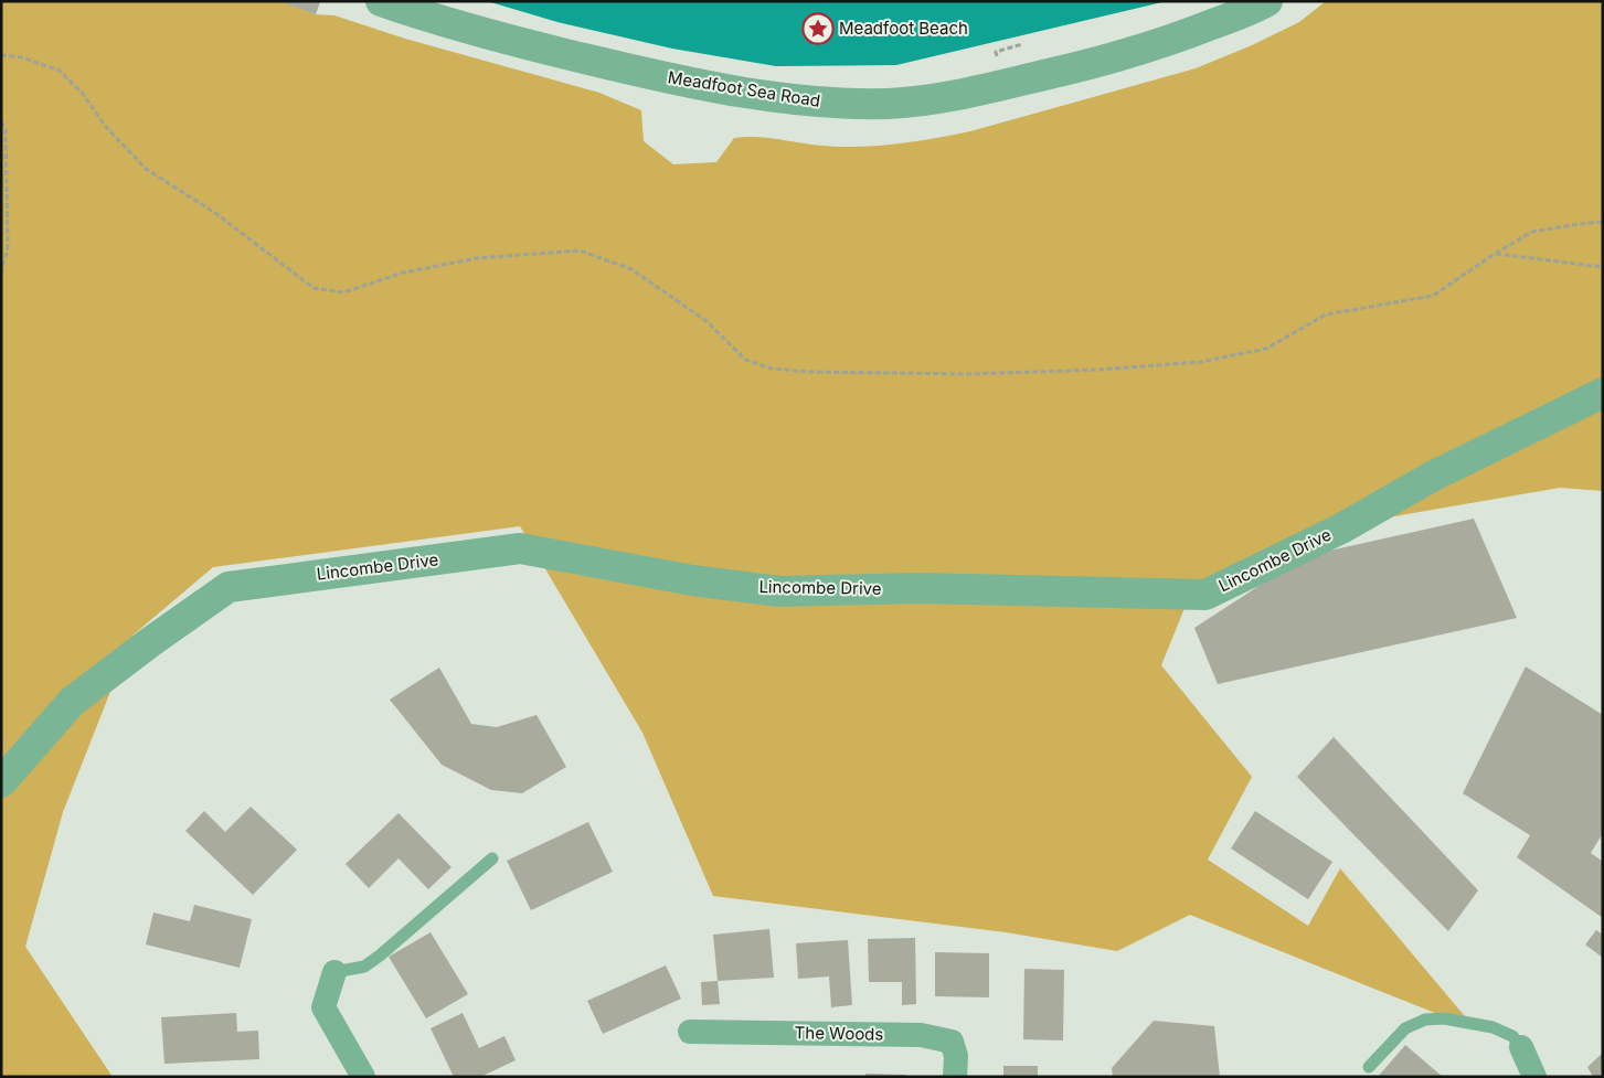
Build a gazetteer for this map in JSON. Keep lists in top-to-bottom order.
{
  "streets": {
    "street": ["Meadfoot Sea Road", "Lincombe Drive", "The Woods"]
  },
  "places": {
    "place": ["Meadfoot Beach"]
  }
}
